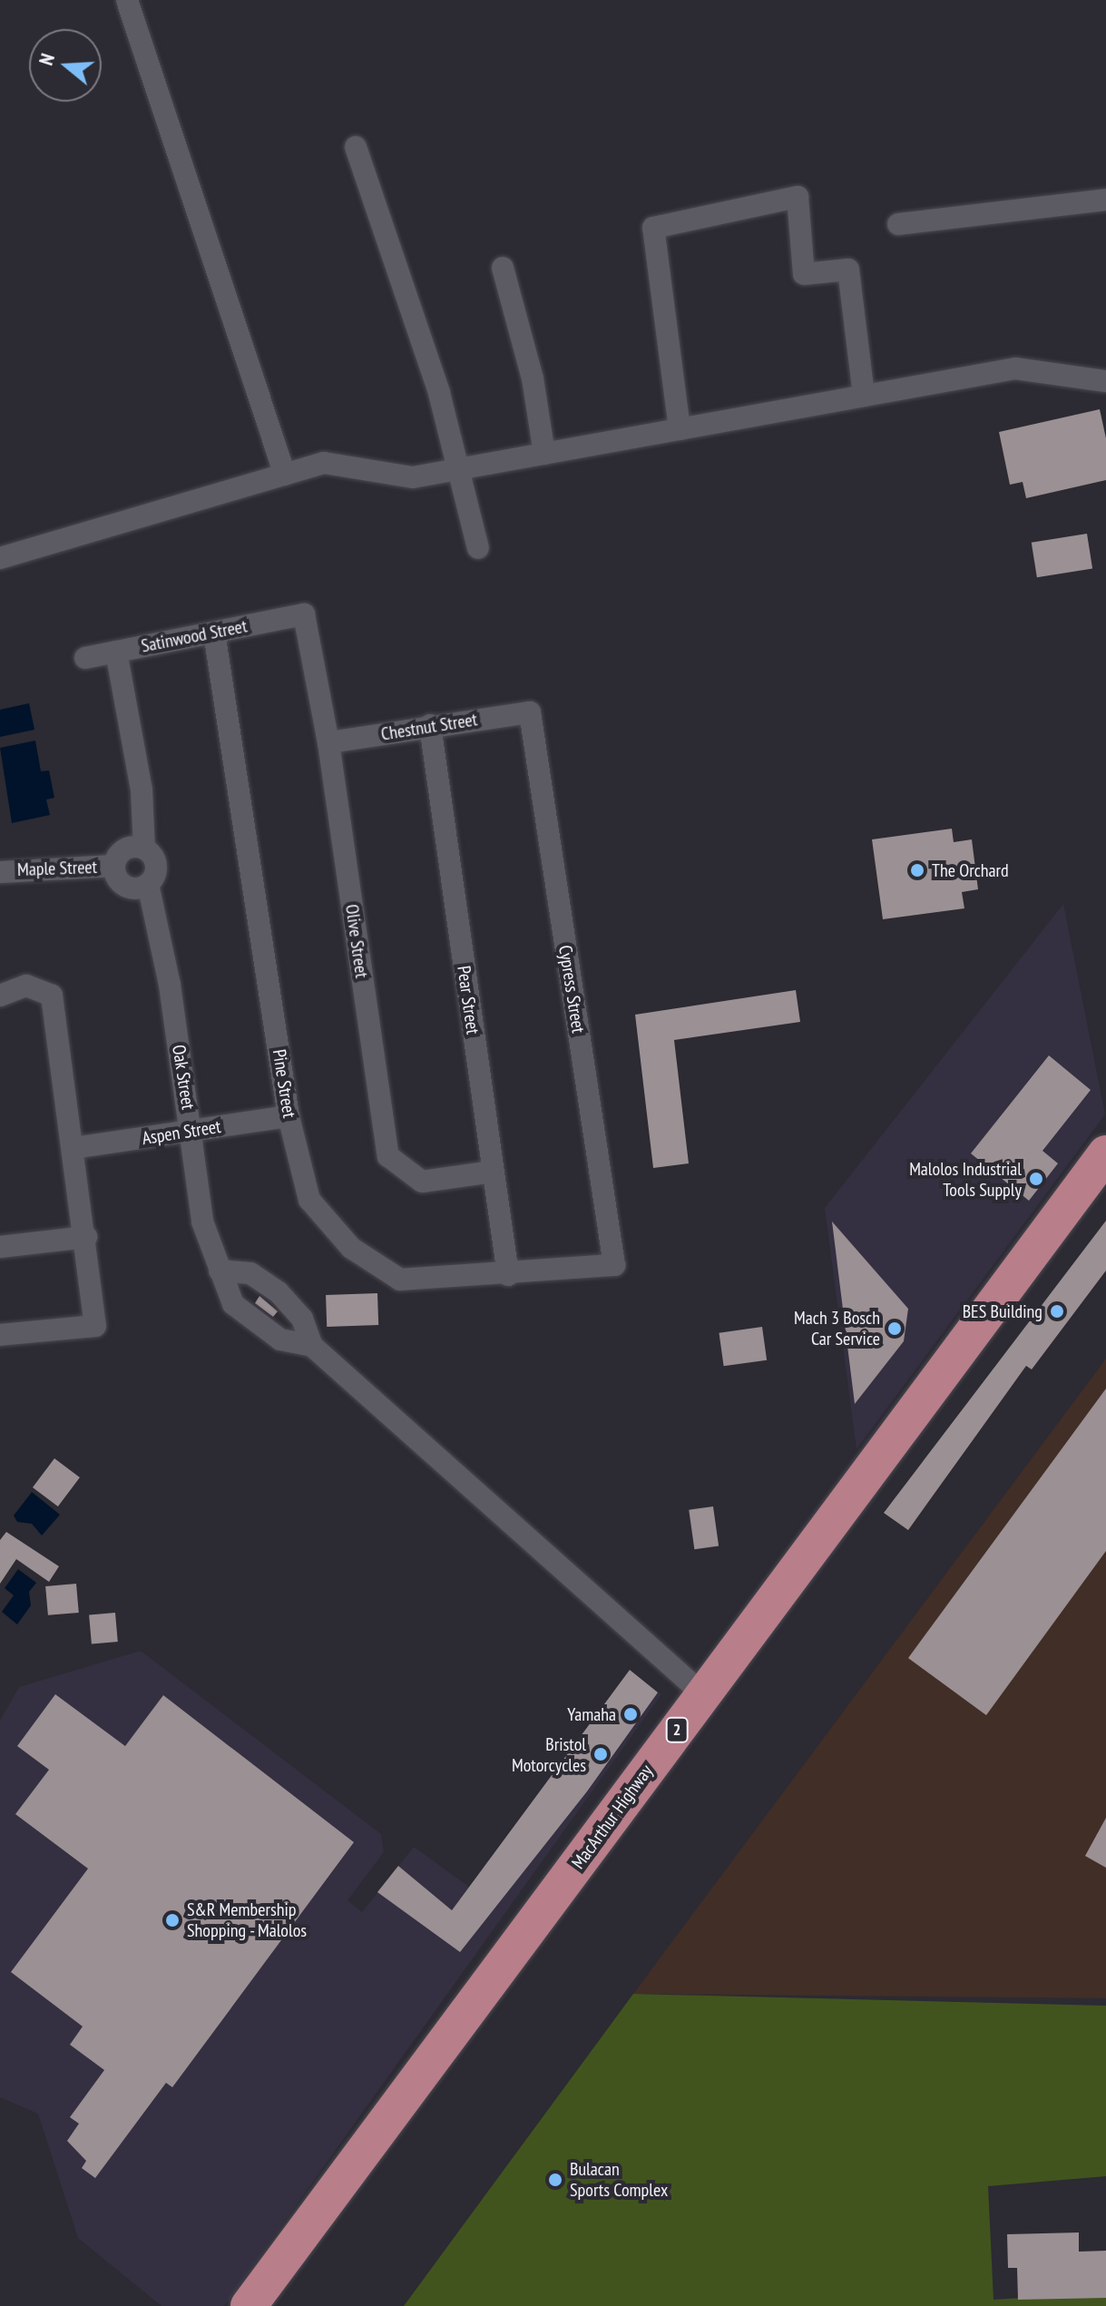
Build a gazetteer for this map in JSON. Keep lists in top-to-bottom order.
{
  "streets": {
    "highway": ["2", "MacArthur Highway"],
    "street": [
      "Satinwood Street",
      "Chestnut Street",
      "Maple Street",
      "Olive Street",
      "Cypress Street",
      "Pear Street",
      "Oak Street",
      "Pine Street",
      "Aspen Street"
    ]
  },
  "crossings": [
    ["Satinwood Street", "Olive Street"],
    ["Satinwood Street", "Pine Street"],
    ["Chestnut Street", "Olive Street"],
    ["Chestnut Street", "Cypress Street"],
    ["Chestnut Street", "Pear Street"],
    ["Maple Street", "Oak Street"],
    ["Olive Street", "Pear Street"],
    ["Cypress Street", "Pine Street"],
    ["Pear Street", "Pine Street"],
    ["Oak Street", "Aspen Street"],
    ["Pine Street", "Aspen Street"]
  ],
  "places": [
    "The Orchard",
    "Malolos Industrial Tools Supply",
    "BES Building",
    "Mach 3 Bosch Car Service",
    "Yamaha",
    "Bristol Motorcycles",
    "S&R Membership Shopping - Malolos",
    "Bulacan Sports Complex"
  ],
  "north": "left"
}
